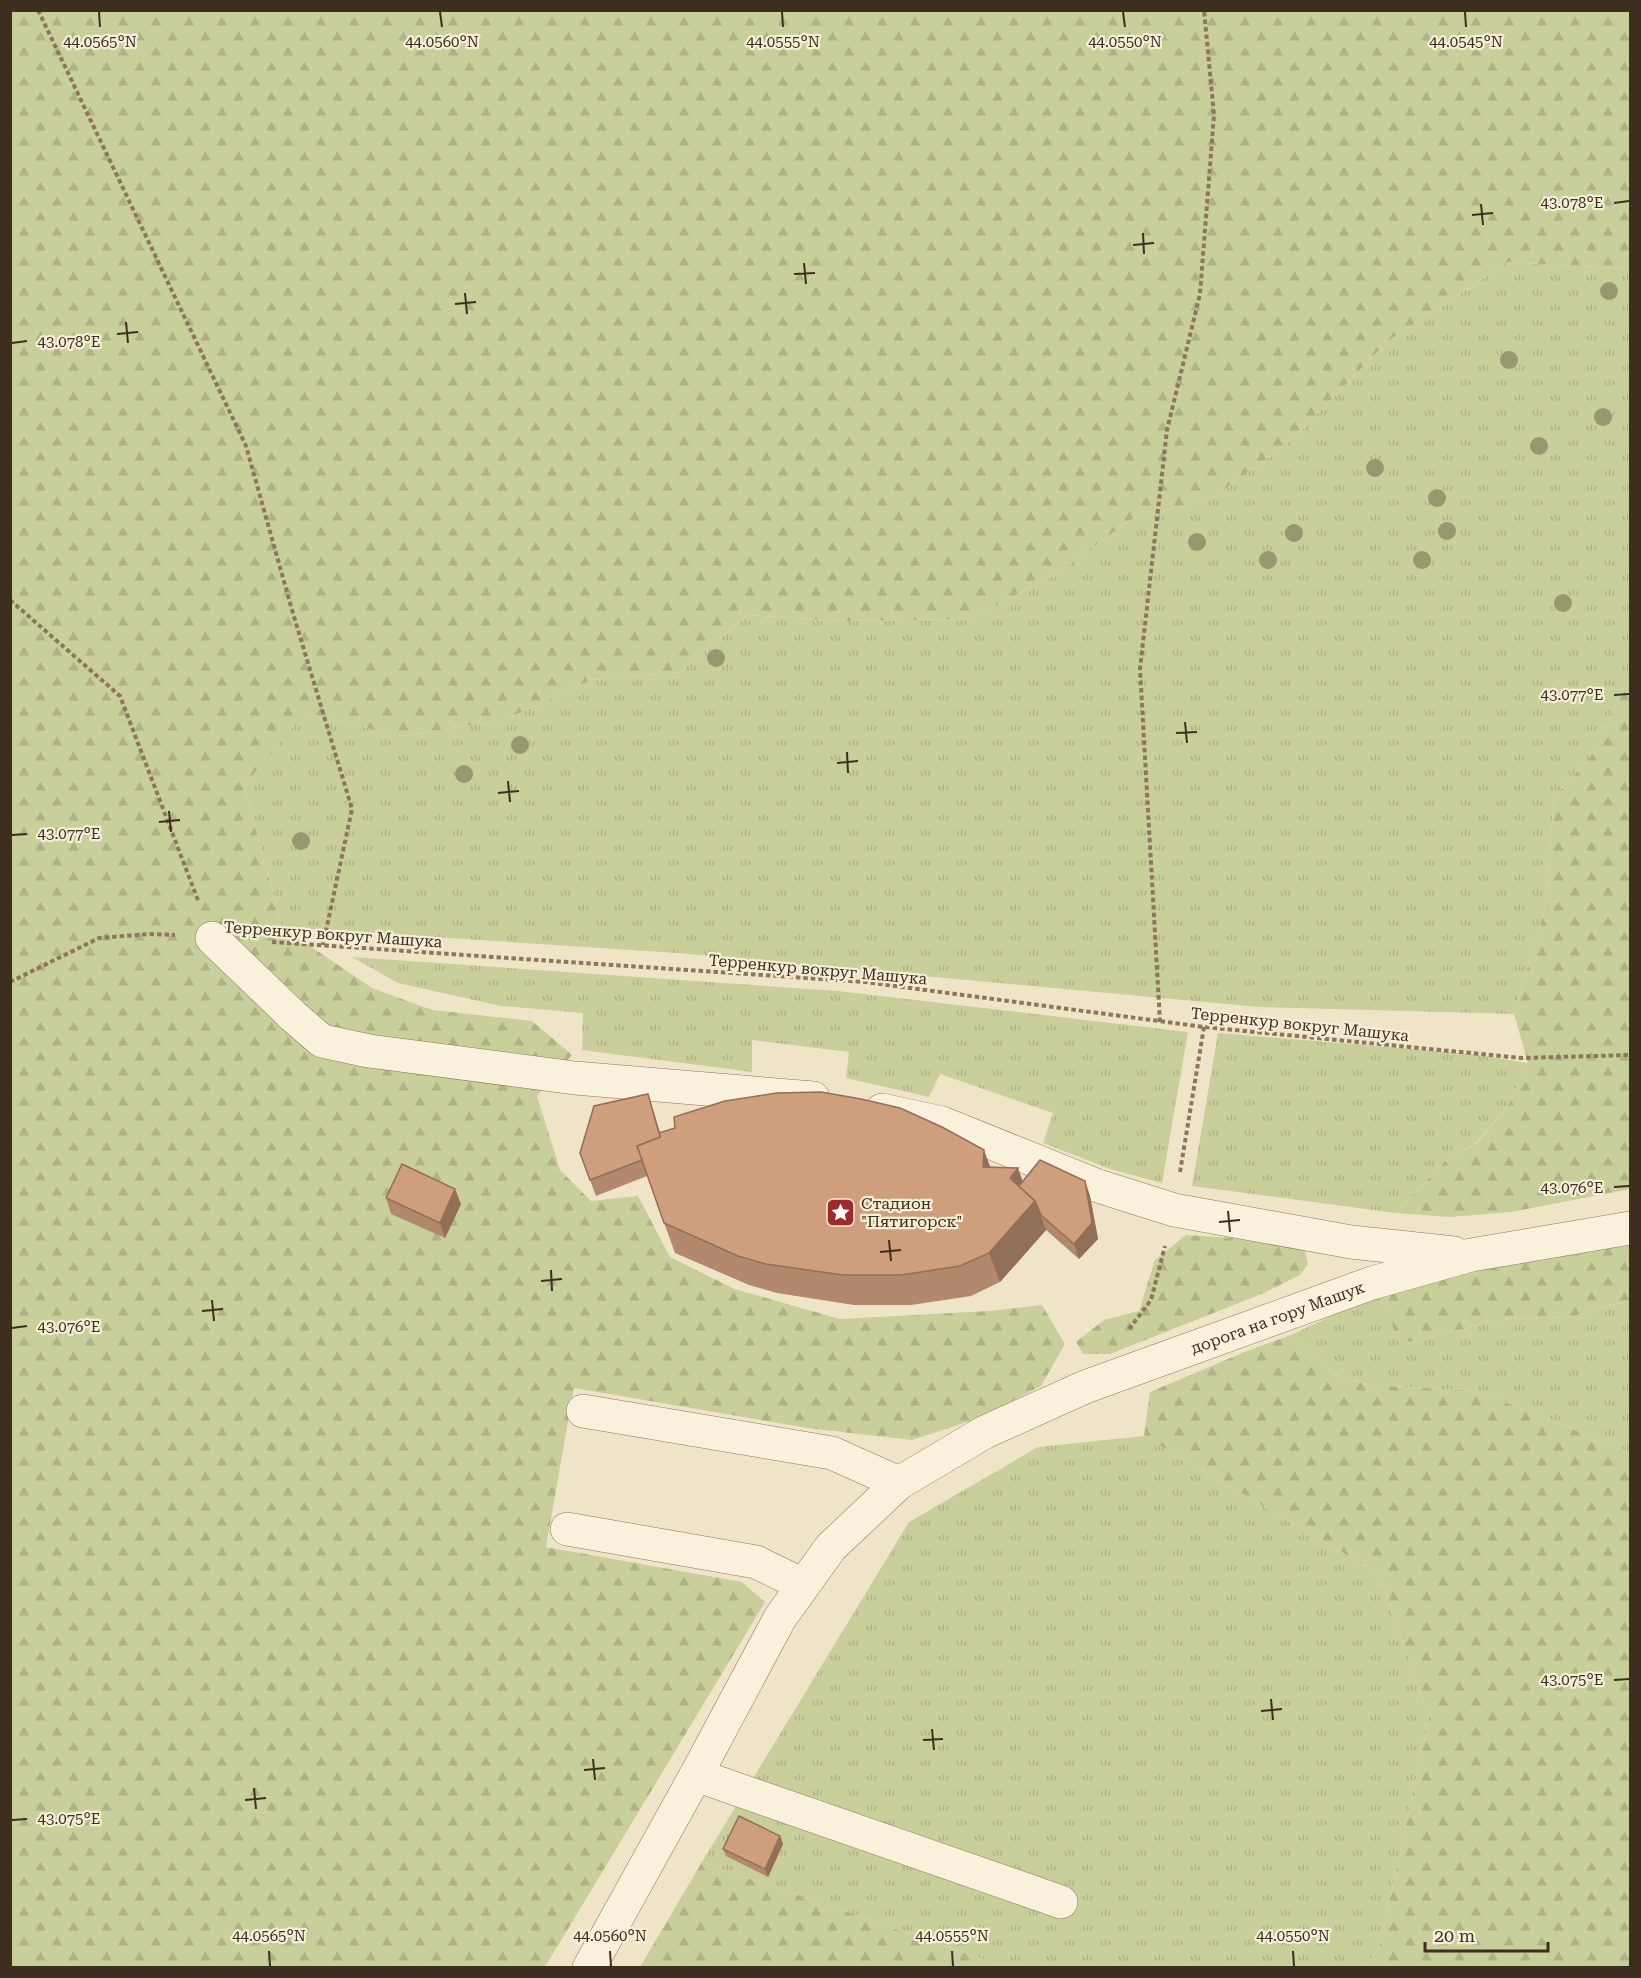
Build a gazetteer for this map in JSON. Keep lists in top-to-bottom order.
{
  "streets": {
    "street": ["дорога на гору Машук"],
    "path": ["Терренкур вокруг Машука"]
  },
  "places": {
    "place": ["Стадион \"Пятигорск\""]
  },
  "scale_bar": "20 m",
  "coordinates": [
    "44.0565°N",
    "44.0560°N",
    "44.0555°N",
    "44.0550°N",
    "44.0545°N",
    "43.078°E",
    "43.077°E",
    "43.076°E",
    "43.075°E"
  ]
}
